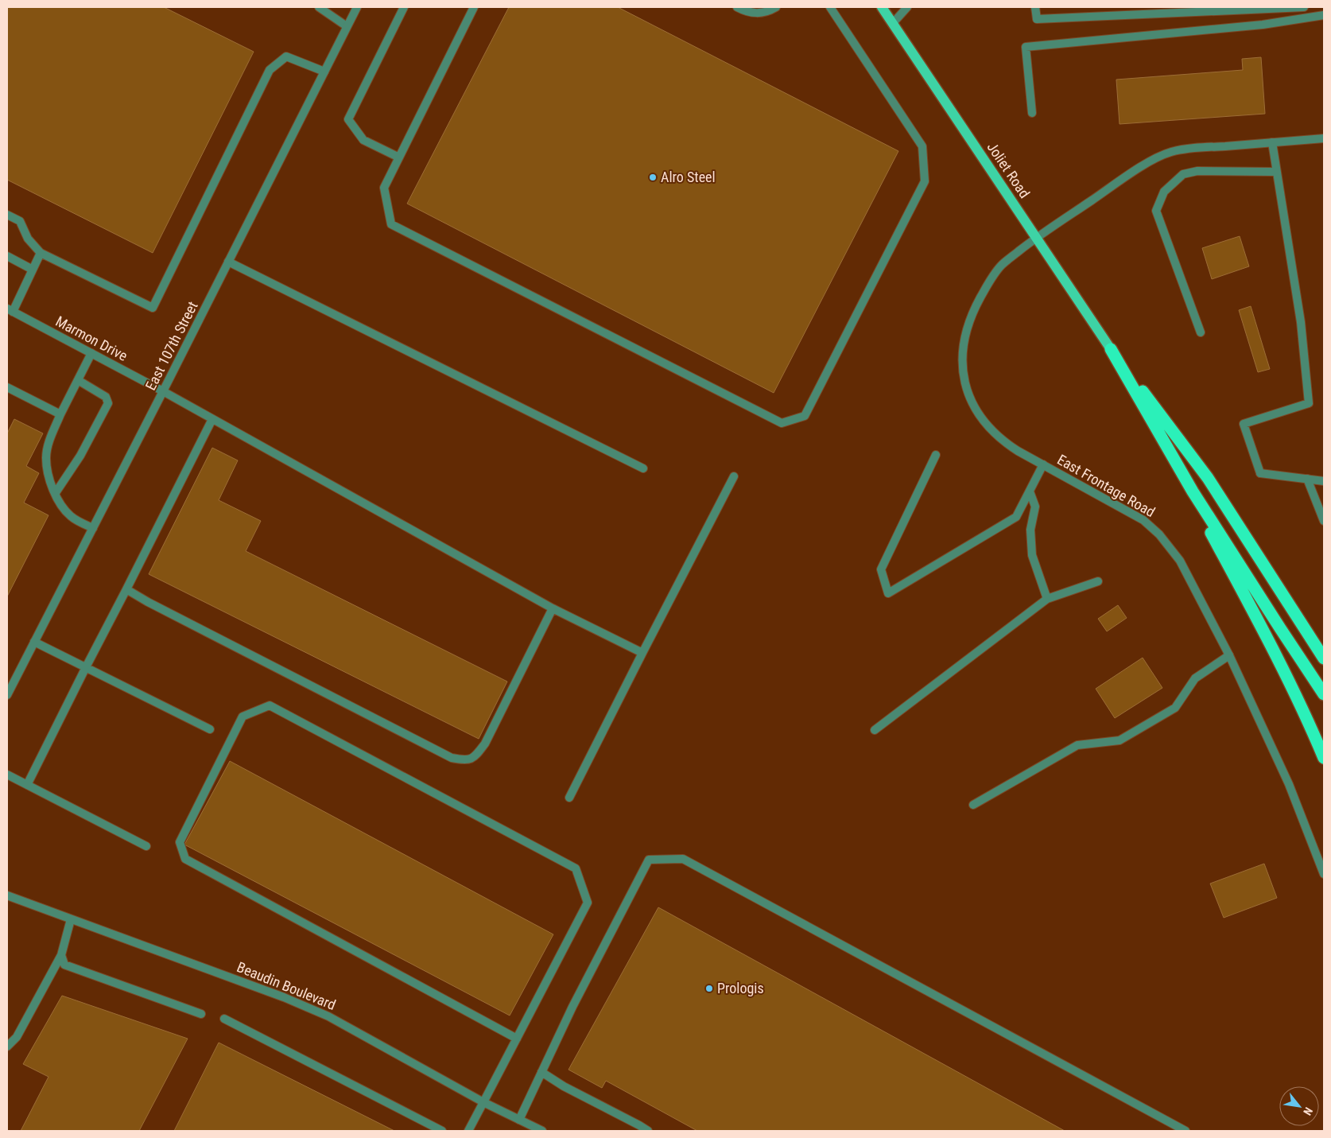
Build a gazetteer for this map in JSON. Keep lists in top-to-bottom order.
{
  "streets": {
    "main road": ["Joliet Road"],
    "street": [
      "Marmon Drive",
      "East 107th Street",
      "East Frontage Road",
      "Beaudin Boulevard"
    ]
  },
  "crossings": [
    ["Joliet Road", "East Frontage Road"],
    ["Marmon Drive", "East 107th Street"]
  ],
  "places": ["Alro Steel", "Prologis"],
  "north": "bottom right"
}
